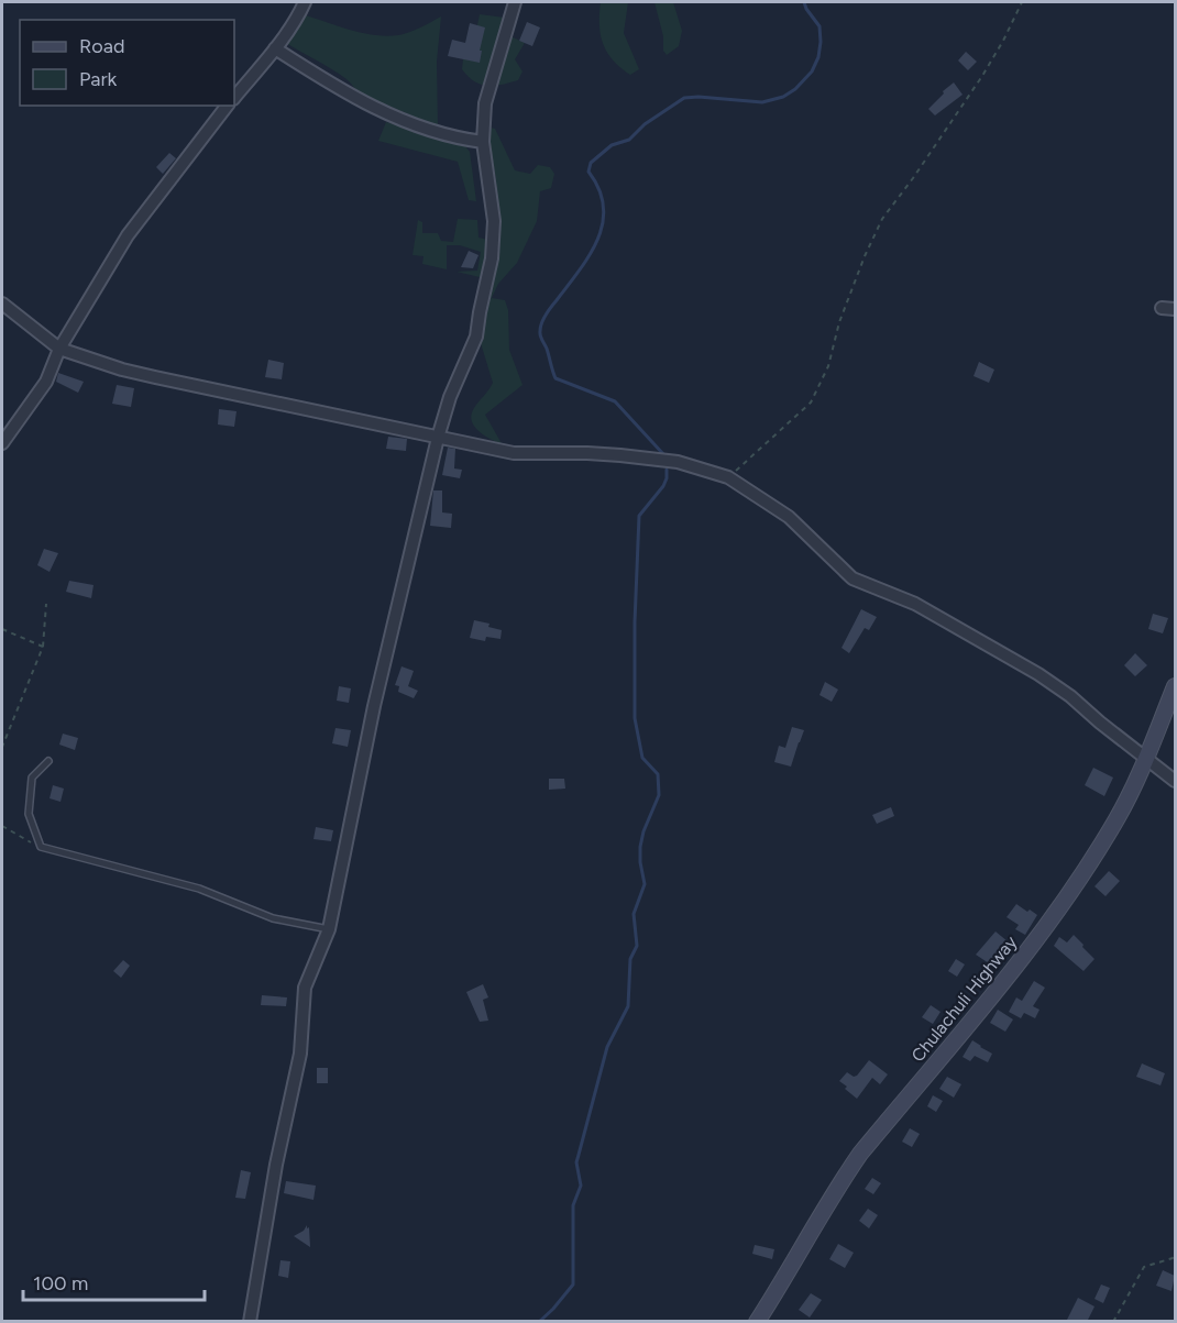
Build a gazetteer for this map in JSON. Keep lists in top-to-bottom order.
{
  "streets": {
    "street": ["Chulachuli Highway"]
  },
  "legend": ["Road", "Park"],
  "scale_bar": "100 m"
}
